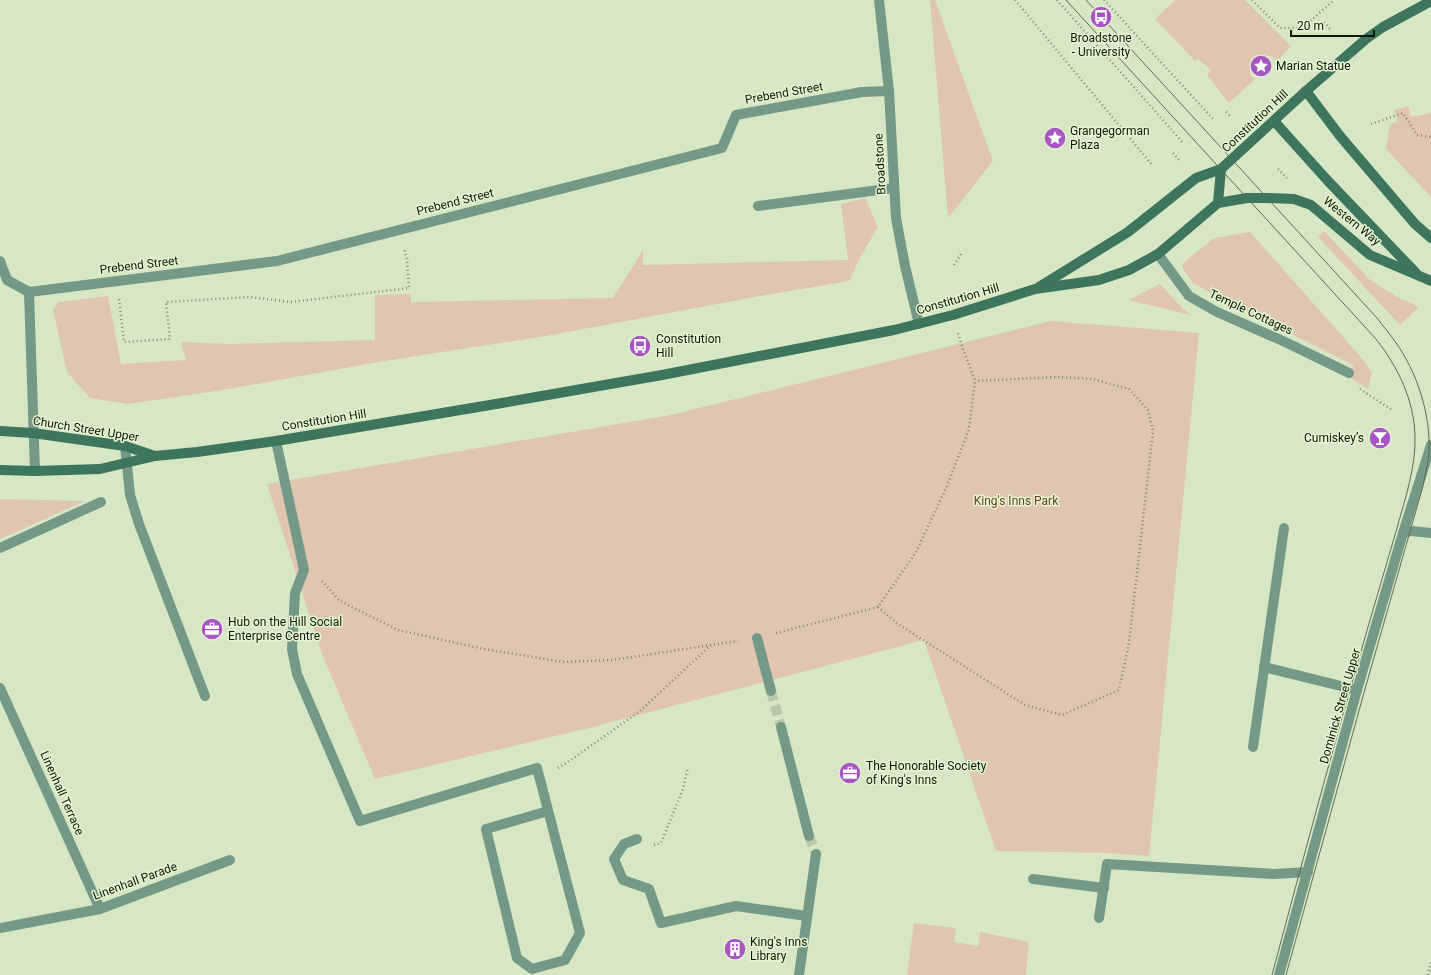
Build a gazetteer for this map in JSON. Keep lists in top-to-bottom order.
{
  "streets": {
    "main road": ["Constitution Hill", "Western Way", "Church Street Upper"],
    "street": [
      "Prebend Street",
      "Broadstone",
      "Temple Cottages",
      "Dominick Street Upper",
      "Linenhall Terrace",
      "Linenhall Parade"
    ]
  },
  "crossings": [
    ["Prebend Street", "Broadstone"],
    ["Constitution Hill", "Broadstone"],
    ["Constitution Hill", "Western Way"],
    ["Constitution Hill", "Temple Cottages"],
    ["Constitution Hill", "Church Street Upper"],
    ["Linenhall Terrace", "Linenhall Parade"]
  ],
  "parks": ["King's Inns Park"],
  "places": {
    "bus stop": ["Broadstone - University", "Constitution Hill"],
    "place": ["Marian Statue", "Grangegorman Plaza"],
    "bar": ["Cumiskey’s"],
    "office": ["Hub on the Hill Social Enterprise Centre", "The Honorable Society of King's Inns"],
    "building": ["King's Inns Library"]
  },
  "scale_bar": "20 m"
}
